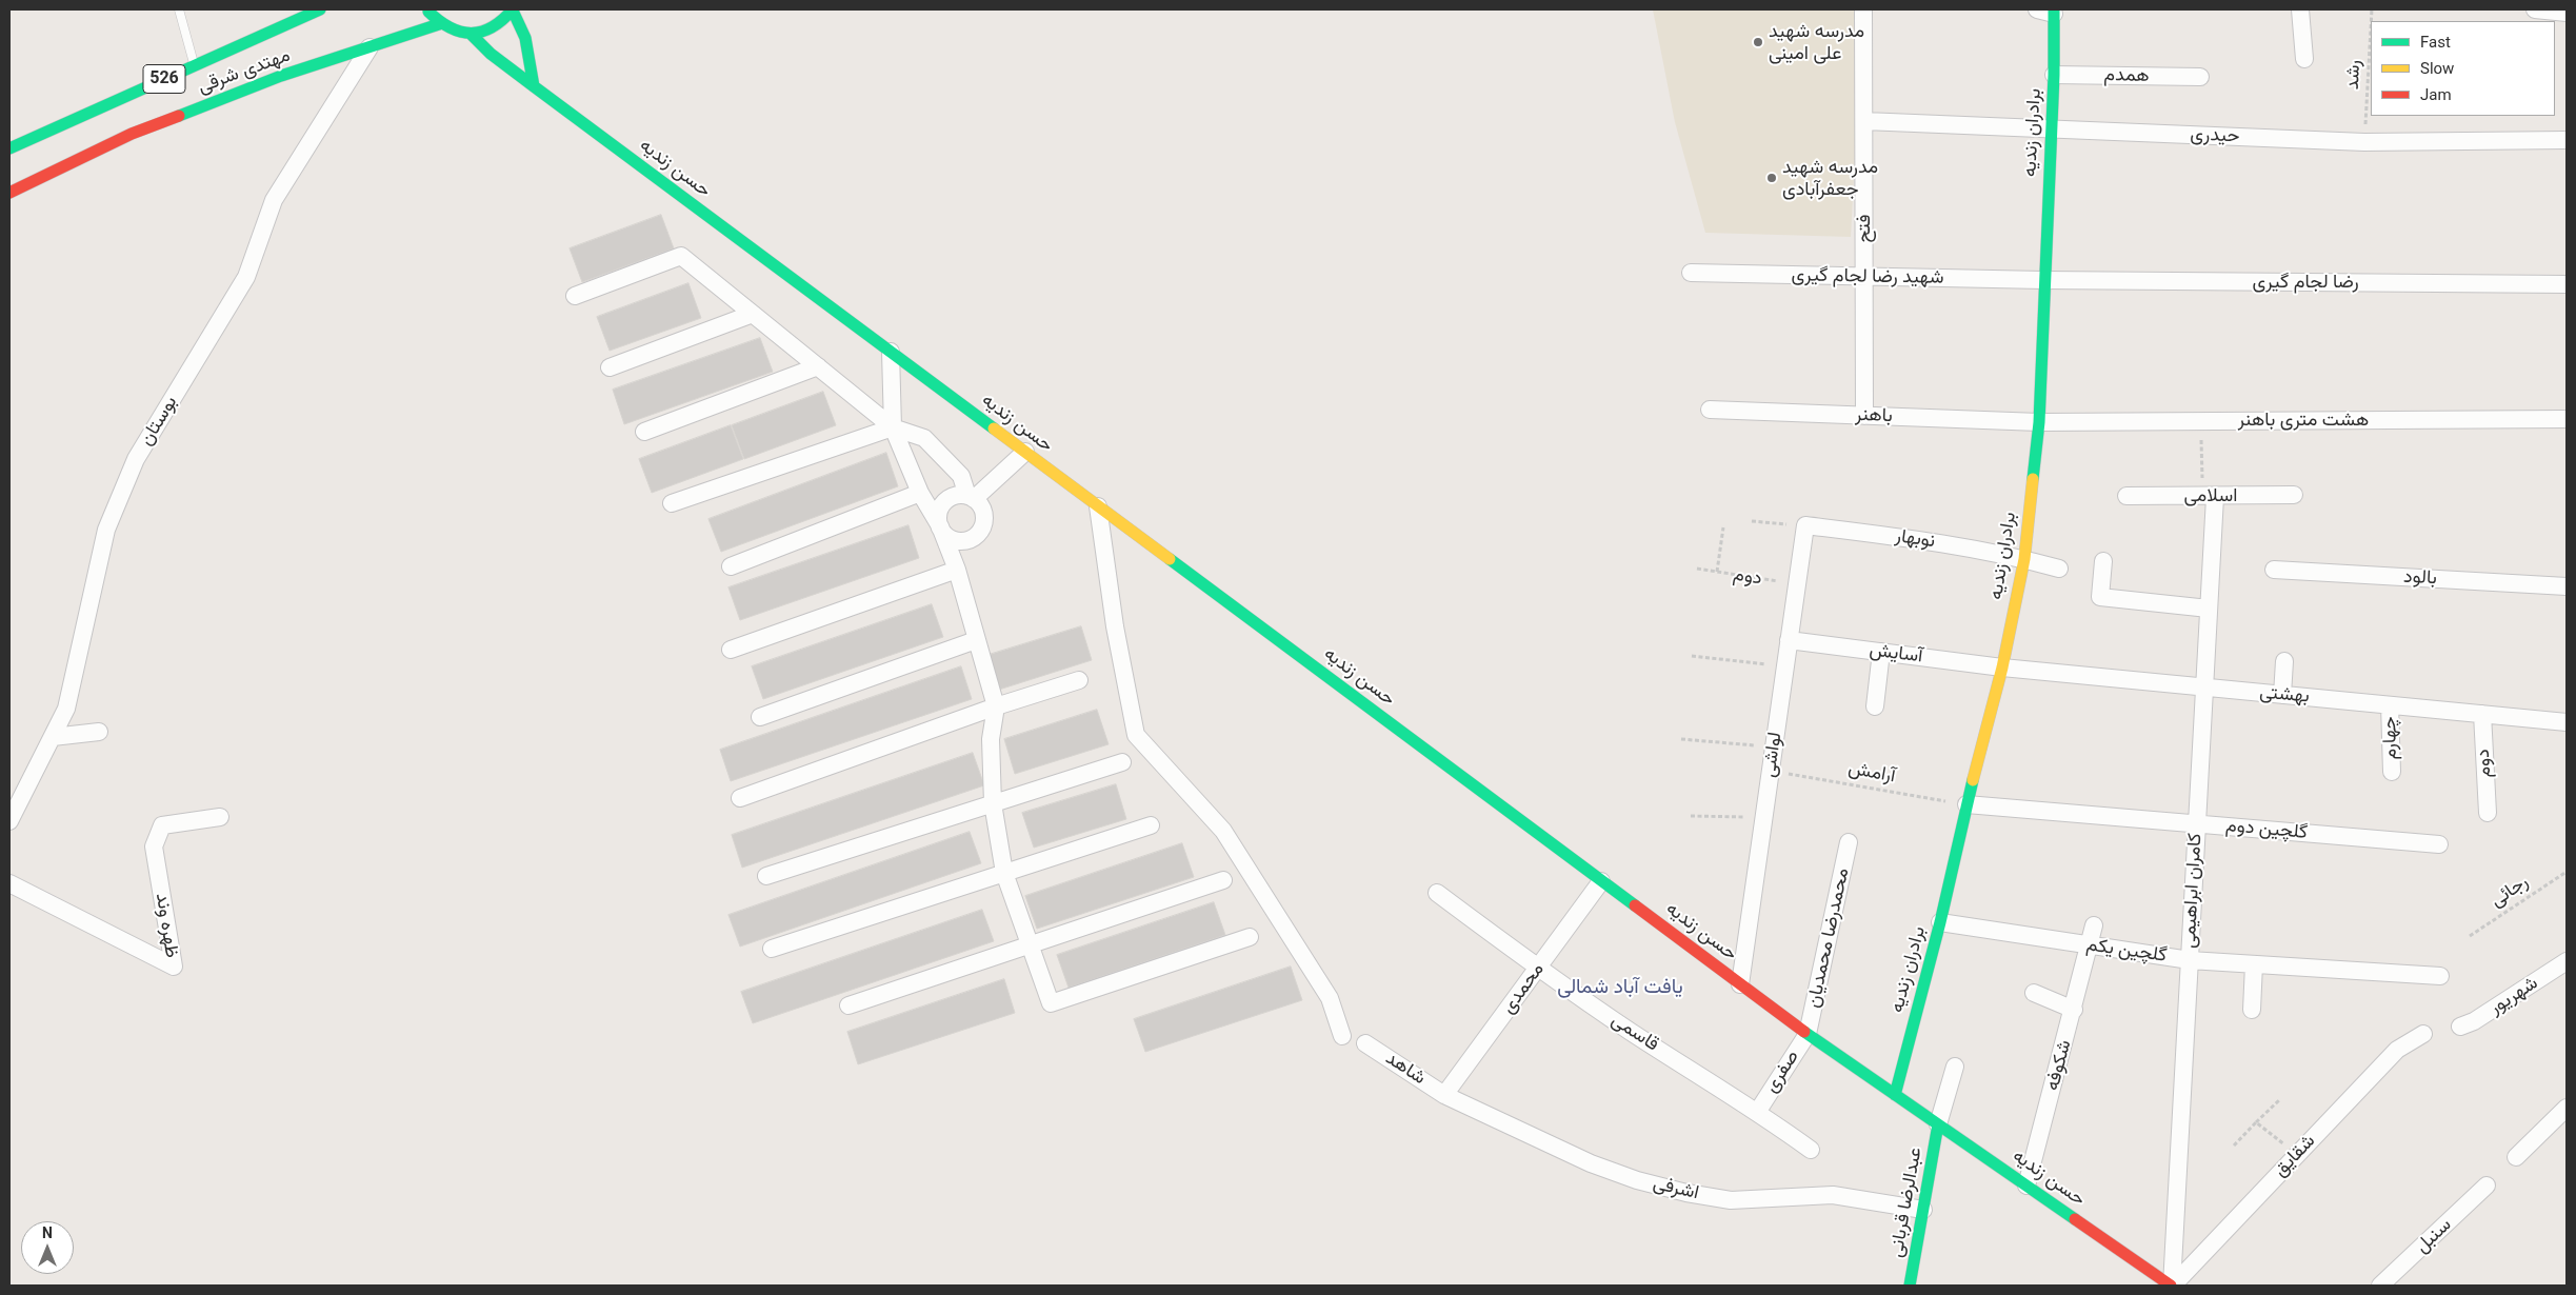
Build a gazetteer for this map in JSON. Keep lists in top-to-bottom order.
{
  "streets": {
    "street": [
      "مهتدی شرقی",
      "همدم",
      "526",
      "برادران زندیه",
      "حیدری",
      "حسن زندیه",
      "فتح",
      "شهید رضا لجام گیری",
      "رضا لجام گیری",
      "باهنر",
      "هشت متری باهنر",
      "بوستان",
      "اسلامی",
      "نوبهار",
      "دوم",
      "بالود",
      "آسایش",
      "بهشتی",
      "چهارم",
      "لواشی",
      "گلچین دوم",
      "کامران ابراهیمی",
      "ظهره وند",
      "محمدرضا محمدیان",
      "گلچین یکم",
      "محمدی",
      "شهریور",
      "قاسمی",
      "شکوفه",
      "شاهد",
      "صفری",
      "شقایق",
      "اشرفی",
      "عبدالرضا قربانی",
      "سنبل"
    ],
    "path": ["رشد", "آرامش", "رجائی"]
  },
  "crossings": [
    ["مهتدی شرقی", "بوستان"],
    ["رشد", "حیدری"],
    ["همدم", "برادران زندیه"],
    ["برادران زندیه", "حیدری"],
    ["برادران زندیه", "حسن زندیه"],
    ["برادران زندیه", "شهید رضا لجام گیری"],
    ["برادران زندیه", "رضا لجام گیری"],
    ["برادران زندیه", "باهنر"],
    ["برادران زندیه", "هشت متری باهنر"],
    ["برادران زندیه", "نوبهار"],
    ["برادران زندیه", "آسایش"],
    ["برادران زندیه", "بهشتی"],
    ["برادران زندیه", "آرامش"],
    ["برادران زندیه", "گلچین دوم"],
    ["برادران زندیه", "گلچین یکم"],
    ["حیدری", "فتح"],
    ["حسن زندیه", "لواشی"],
    ["حسن زندیه", "کامران ابراهیمی"],
    ["حسن زندیه", "محمدرضا محمدیان"],
    ["حسن زندیه", "محمدی"],
    ["حسن زندیه", "شکوفه"],
    ["حسن زندیه", "صفری"],
    ["حسن زندیه", "شقایق"],
    ["حسن زندیه", "عبدالرضا قربانی"],
    ["فتح", "شهید رضا لجام گیری"],
    ["فتح", "باهنر"],
    ["شهید رضا لجام گیری", "رضا لجام گیری"],
    ["باهنر", "هشت متری باهنر"],
    ["اسلامی", "کامران ابراهیمی"],
    ["نوبهار", "لواشی"],
    ["دوم", "بهشتی"],
    ["دوم", "لواشی"],
    ["آسایش", "بهشتی"],
    ["آسایش", "لواشی"],
    ["بهشتی", "چهارم"],
    ["بهشتی", "کامران ابراهیمی"],
    ["لواشی", "آرامش"],
    ["آرامش", "گلچین دوم"],
    ["گلچین دوم", "کامران ابراهیمی"],
    ["کامران ابراهیمی", "گلچین یکم"],
    ["کامران ابراهیمی", "شقایق"],
    ["محمدرضا محمدیان", "صفری"],
    ["گلچین یکم", "شکوفه"],
    ["محمدی", "قاسمی"],
    ["محمدی", "شاهد"],
    ["محمدی", "اشرفی"],
    ["قاسمی", "صفری"],
    ["شاهد", "اشرفی"],
    ["اشرفی", "عبدالرضا قربانی"]
  ],
  "districts": ["یافت آباد شمالی"],
  "places": ["مدرسه شهید علی امینی", "مدرسه شهید جعفرآبادی"],
  "legend": ["Fast", "Slow", "Jam"],
  "north": "top"
}
